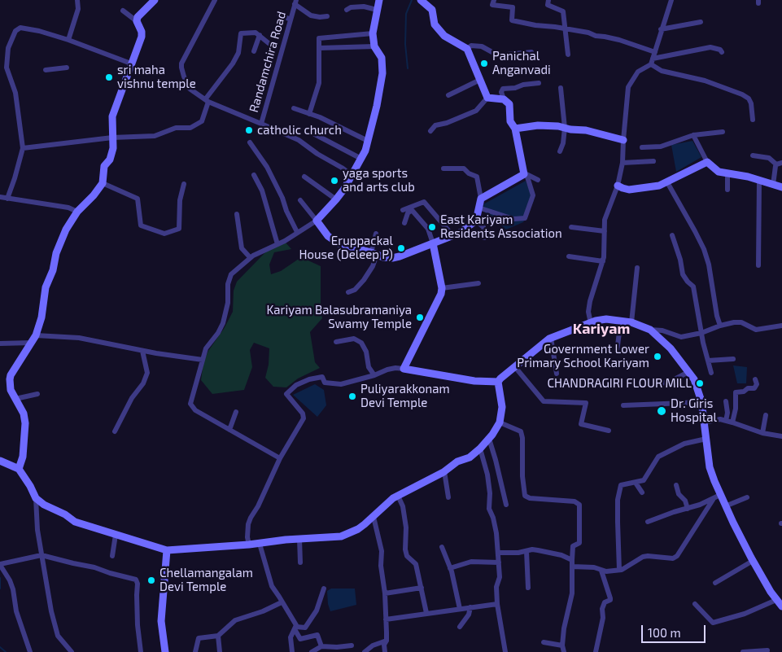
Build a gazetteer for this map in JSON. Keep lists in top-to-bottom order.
{
  "streets": {
    "street": ["Randamchira Road"]
  },
  "districts": ["Kariyam"],
  "places": [
    "Panichal Anganvadi",
    "sri maha vishnu temple",
    "catholic church",
    "yaga sports and arts club",
    "East Kariyam Residents Association",
    "Eruppackal House (Deleep P)",
    "Kariyam Balasubramaniya Swamy Temple",
    "Government Lower Primary School Kariyam",
    "CHANDRAGIRI FLOUR MILL",
    "Puliyarakkonam Devi Temple",
    "Dr. Giris Hospital",
    "Chellamangalam Devi Temple"
  ],
  "scale_bar": "100 m"
}
